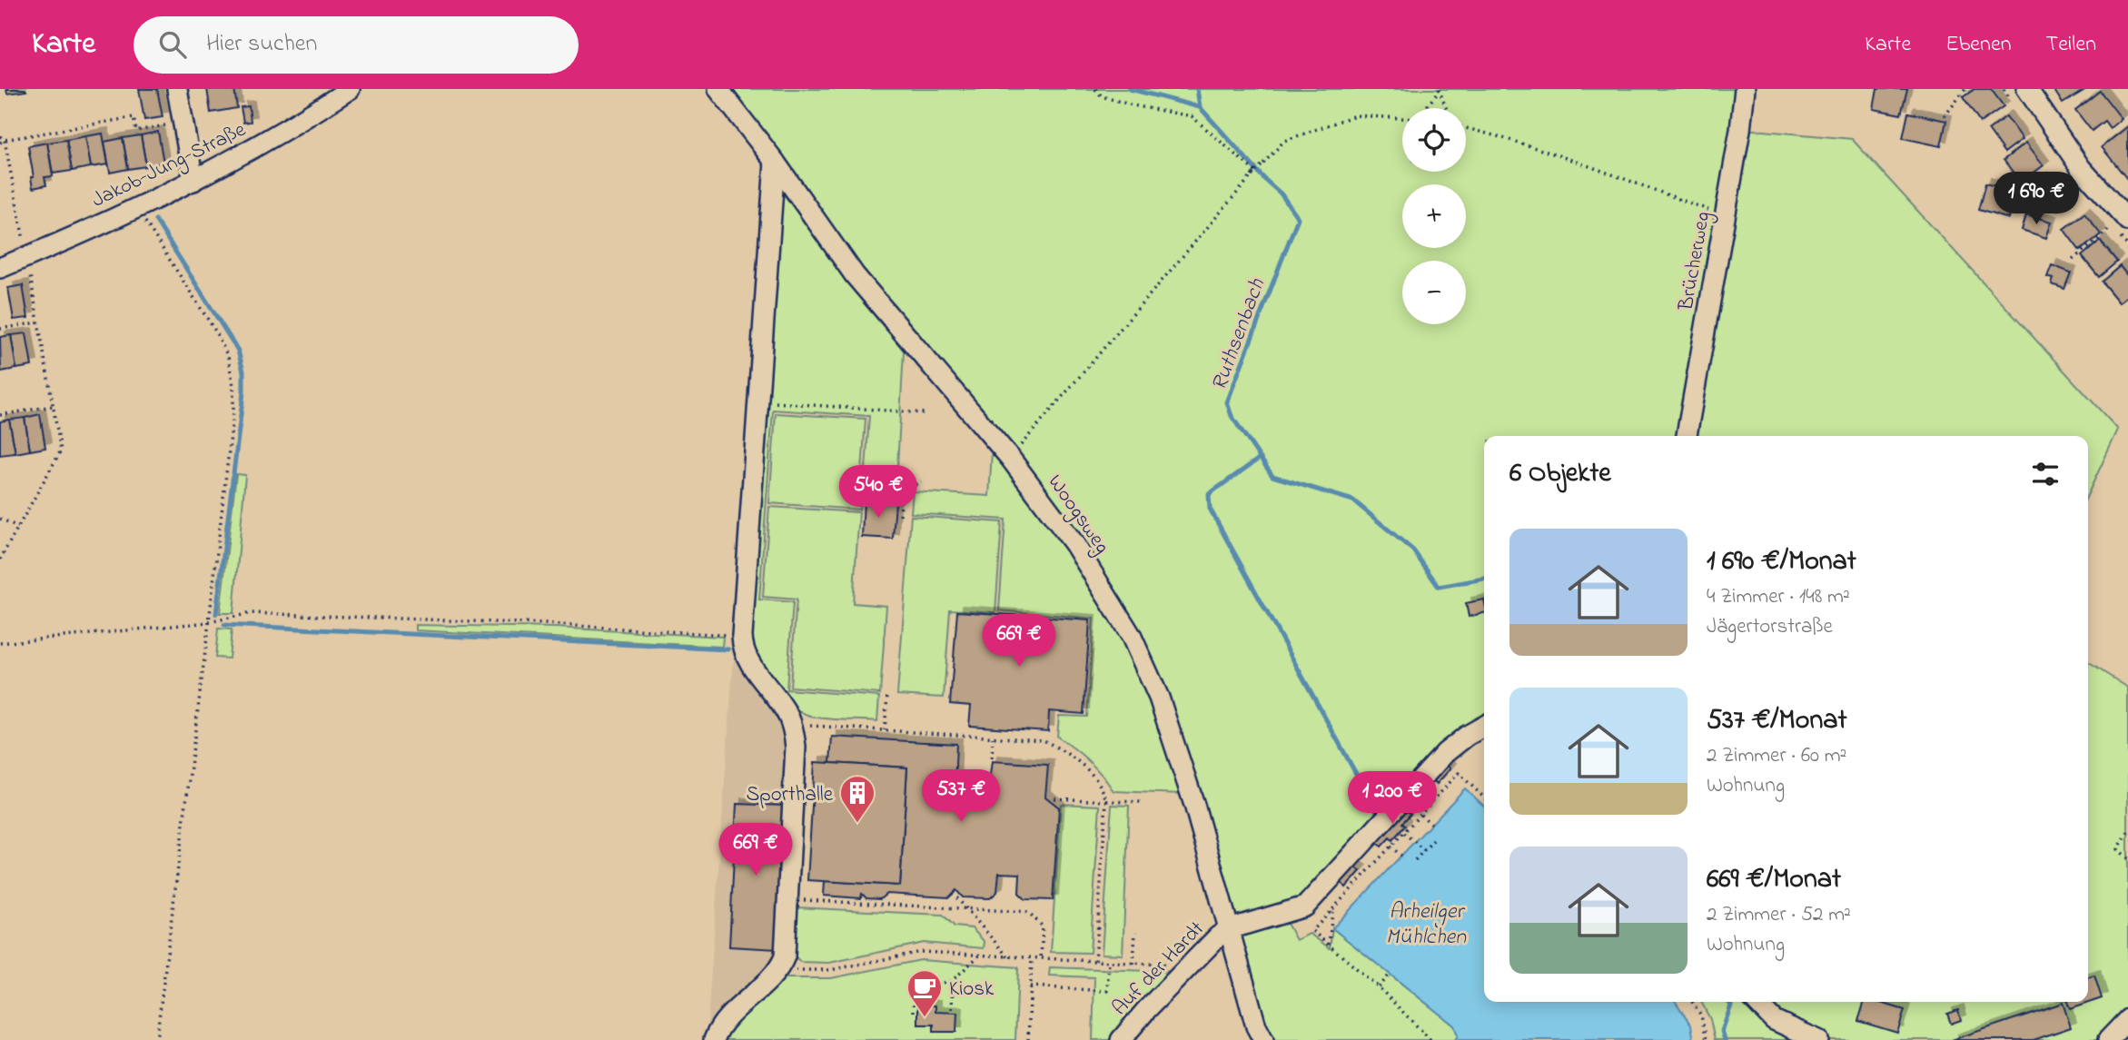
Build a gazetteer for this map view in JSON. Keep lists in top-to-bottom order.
{
  "streets": {
    "street": [
      "Jakob-Jung-Straße",
      "Brücherweg",
      "Woogsweg",
      "Auf der Hardt"
    ]
  },
  "crossings": [
    ["Woogsweg", "Auf der Hardt"]
  ],
  "water": ["Ruthsenbach", "Arheilger Mühlchen"],
  "places": {
    "building": ["Sporthalle"],
    "cafe": ["Kiosk"]
  },
  "page": {
    "header": "Karte",
    "search": "Hier suchen",
    "nav": ["Karte", "Ebenen", "Teilen"],
    "map_buttons": ["+", "−"],
    "price": [
      "1 690 €",
      "540 €",
      "669 €",
      "537 €",
      "1 200 €",
      "669 €"
    ],
    "heading": "6 Objekte",
    "list": [
      {
        "name": "1 690 €/Monat",
        "note": "4 Zimmer · 148 m² · Jägertorstraße"
      },
      {
        "name": "537 €/Monat",
        "note": "2 Zimmer · 60 m² · Wohnung"
      },
      {
        "name": "669 €/Monat",
        "note": "2 Zimmer · 52 m² · Wohnung"
      }
    ]
  }
}
